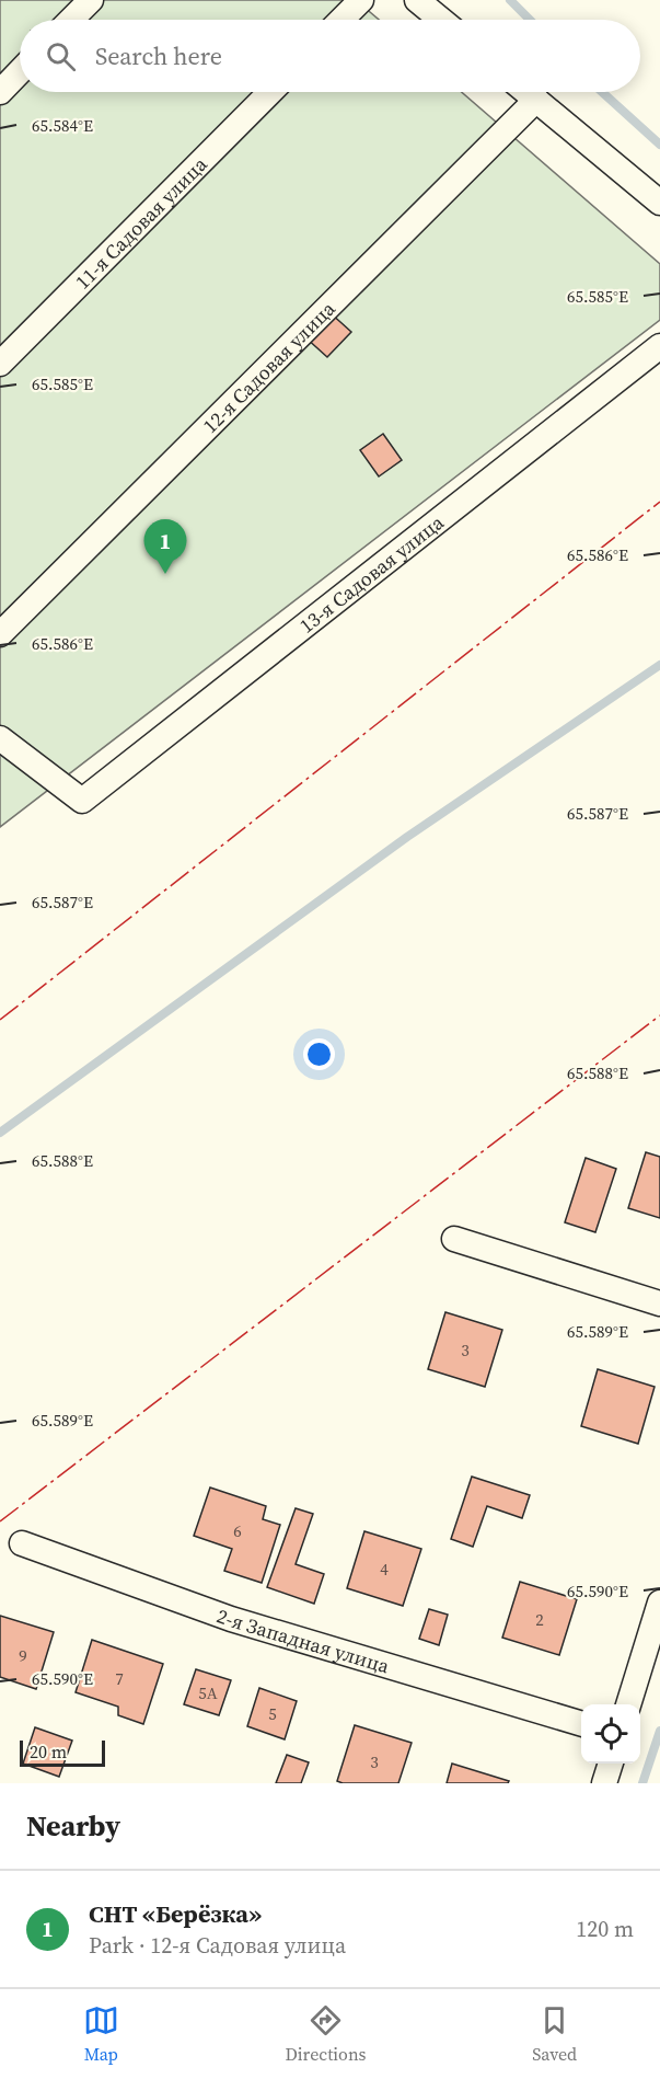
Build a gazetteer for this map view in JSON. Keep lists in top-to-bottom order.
{
  "streets": {
    "street": [
      "11-я Садовая улица",
      "12-я Садовая улица",
      "13-я Садовая улица",
      "2-я Западная улица"
    ]
  },
  "house_numbers": [
    "3",
    "6",
    "4",
    "2",
    "9",
    "7",
    "5А",
    "5",
    "3"
  ],
  "scale_bar": "20 m",
  "page": {
    "search": "Search here",
    "pins": "1",
    "scale": "20 m",
    "heading": "Nearby",
    "list": [
      {
        "mark": "1",
        "name": "СНТ «Берёзка»",
        "note": "Park · 12-я Садовая улица",
        "value": "120 m"
      }
    ],
    "nav": ["Map", "Directions", "Saved"]
  },
  "coordinates": [
    "65.584°E",
    "65.585°E",
    "65.586°E",
    "65.587°E",
    "65.588°E",
    "65.589°E",
    "65.590°E"
  ]
}
